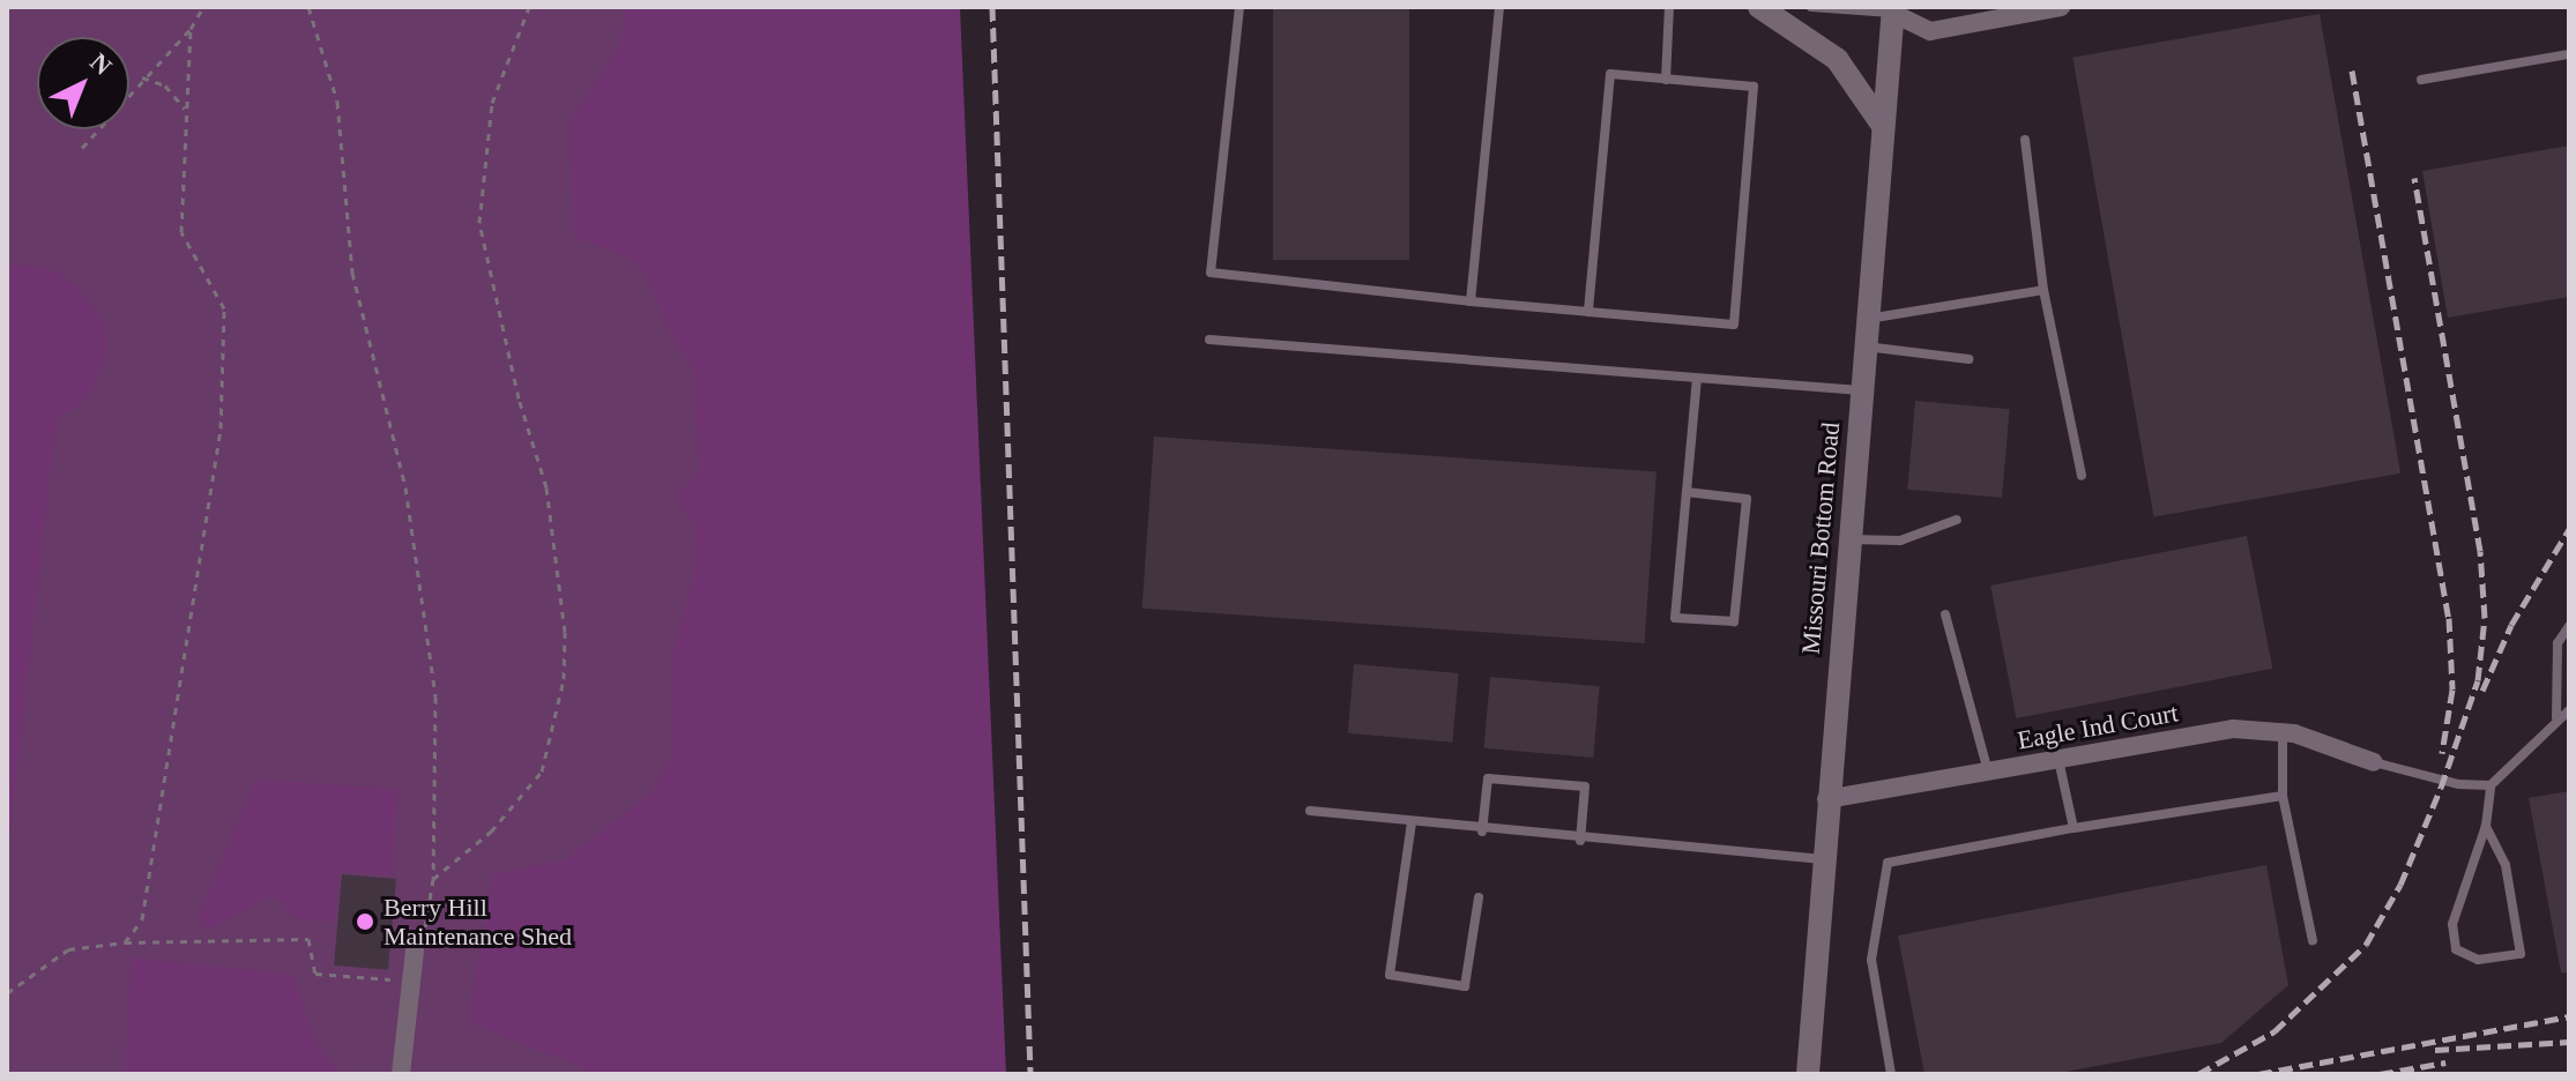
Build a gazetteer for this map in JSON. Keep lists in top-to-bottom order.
{
  "streets": {
    "street": ["Missouri Bottom Road", "Eagle Ind Court"]
  },
  "crossings": [
    ["Missouri Bottom Road", "Eagle Ind Court"]
  ],
  "places": ["Berry Hill Maintenance Shed"],
  "north": "top right"
}
